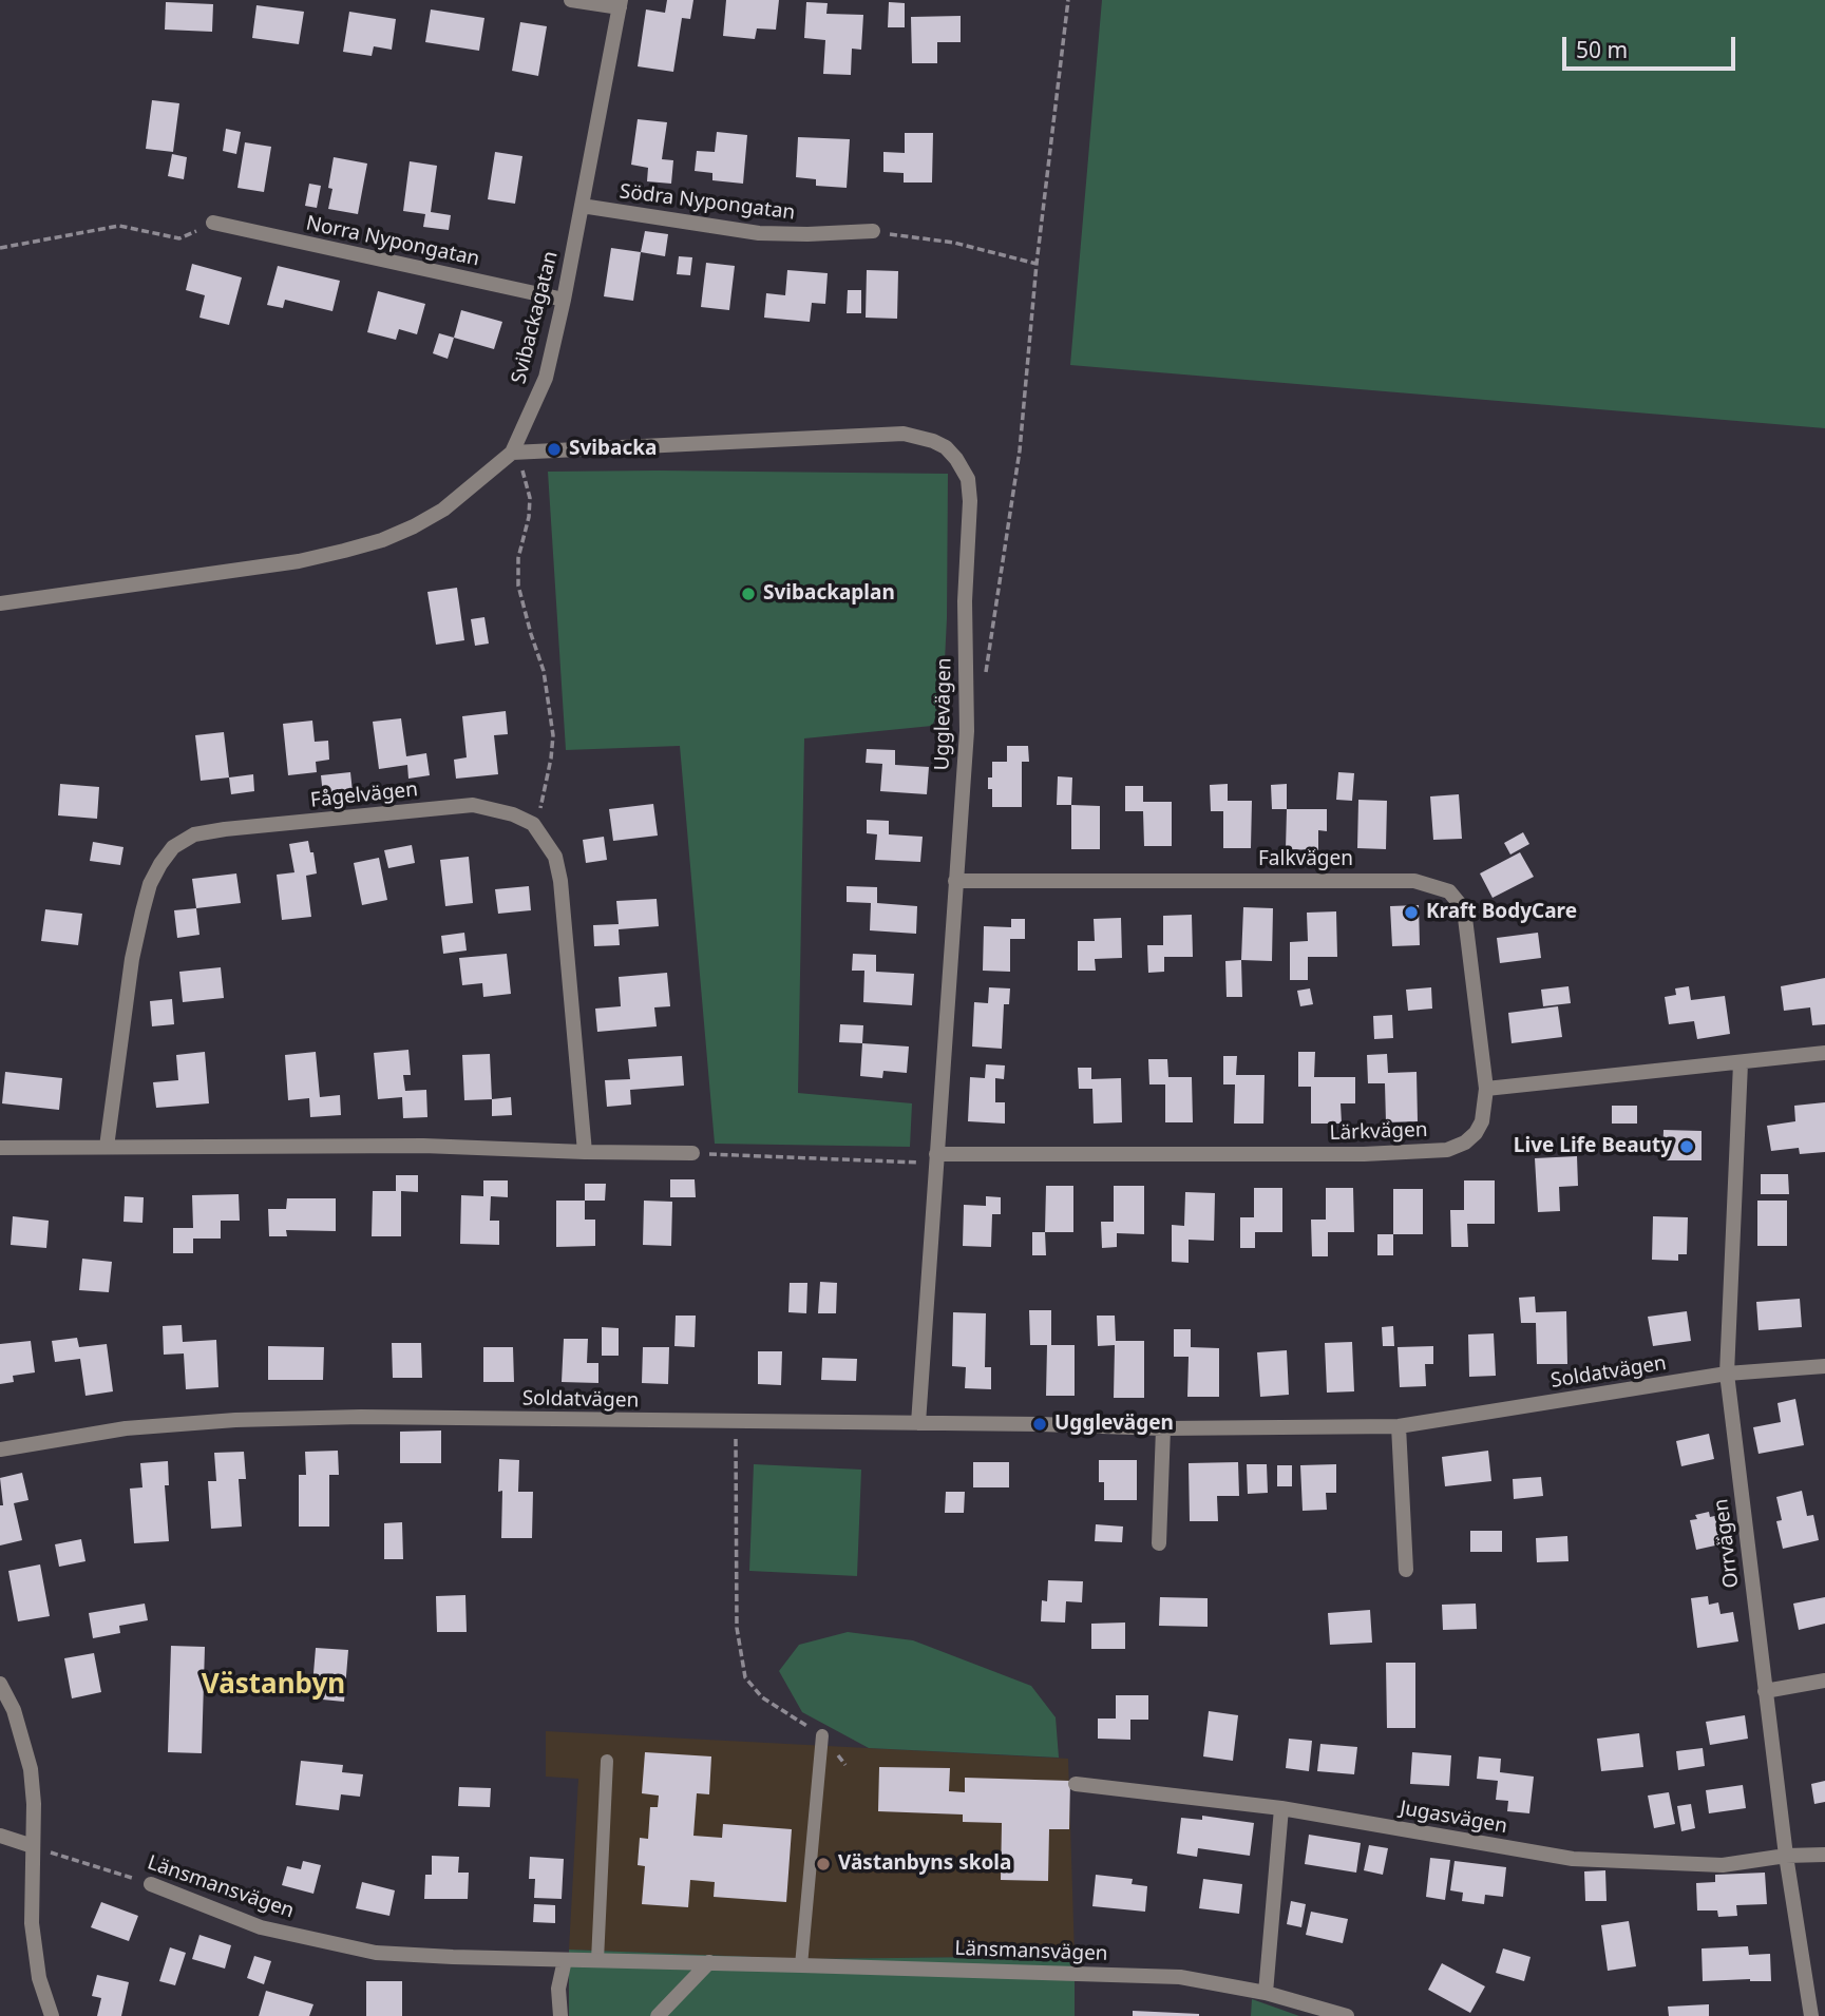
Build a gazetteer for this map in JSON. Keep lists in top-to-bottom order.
{
  "streets": {
    "street": [
      "Södra Nypongatan",
      "Norra Nypongatan",
      "Svibackagatan",
      "Ugglevägen",
      "Fågelvägen",
      "Falkvägen",
      "Lärkvägen",
      "Soldatvägen",
      "Orrvägen",
      "Jugasvägen",
      "Länsmansvägen"
    ]
  },
  "crossings": [
    ["Södra Nypongatan", "Svibackagatan"],
    ["Norra Nypongatan", "Svibackagatan"],
    ["Svibackagatan", "Ugglevägen"],
    ["Ugglevägen", "Falkvägen"],
    ["Ugglevägen", "Lärkvägen"],
    ["Ugglevägen", "Soldatvägen"],
    ["Falkvägen", "Lärkvägen"],
    ["Soldatvägen", "Orrvägen"],
    ["Orrvägen", "Jugasvägen"]
  ],
  "districts": ["Västanbyn"],
  "places": [
    "Svibacka",
    "Svibackaplan",
    "Kraft BodyCare",
    "Live Life Beauty",
    "Ugglevägen",
    "Västanbyns skola"
  ],
  "scale_bar": "50 m"
}
